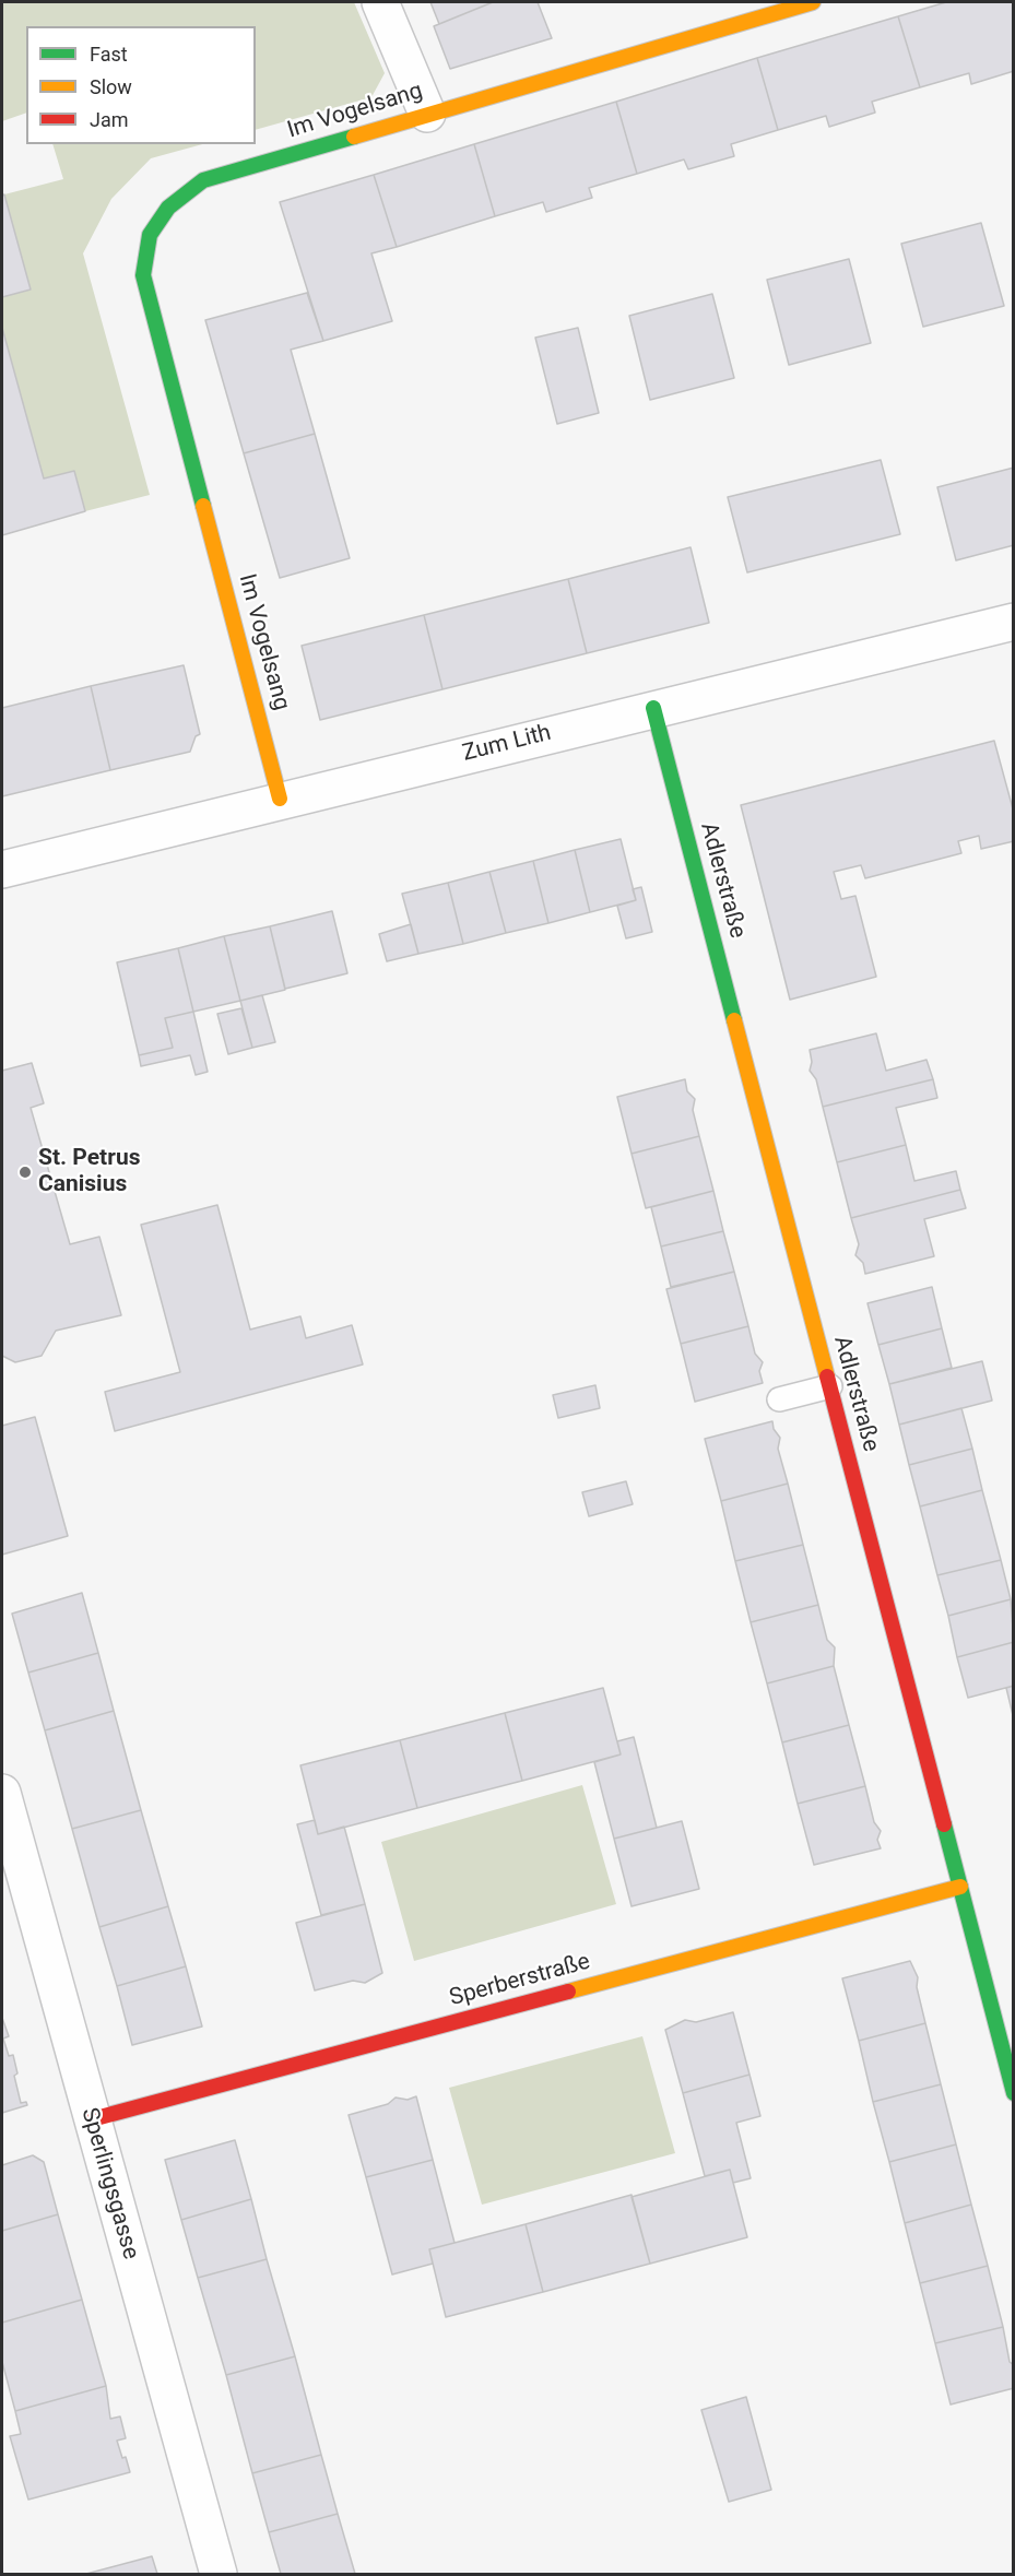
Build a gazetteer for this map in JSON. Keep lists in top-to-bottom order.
{
  "streets": {
    "street": [
      "Im Vogelsang",
      "Zum Lith",
      "Adlerstraße",
      "Sperberstraße",
      "Sperlingsgasse"
    ]
  },
  "crossings": [
    ["Im Vogelsang", "Zum Lith"],
    ["Zum Lith", "Adlerstraße"],
    ["Adlerstraße", "Sperberstraße"],
    ["Sperberstraße", "Sperlingsgasse"]
  ],
  "places": ["St. Petrus Canisius"],
  "legend": ["Fast", "Slow", "Jam"]
}
